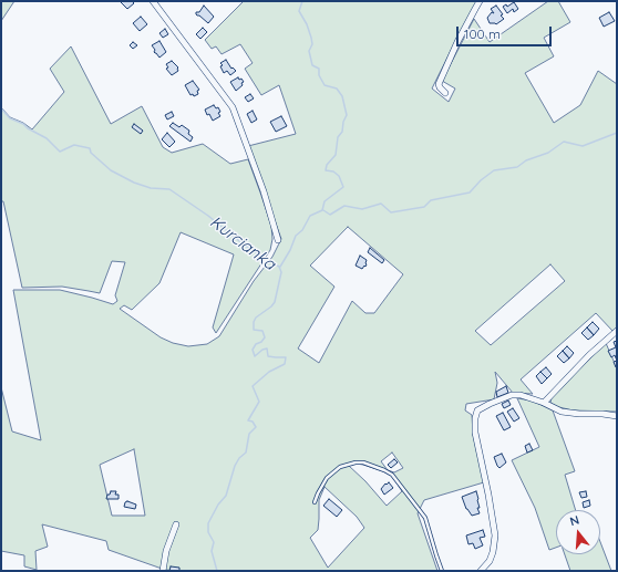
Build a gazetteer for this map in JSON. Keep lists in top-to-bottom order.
{
  "water": ["Kurcianka"],
  "scale_bar": "100 m",
  "north": "top"
}
